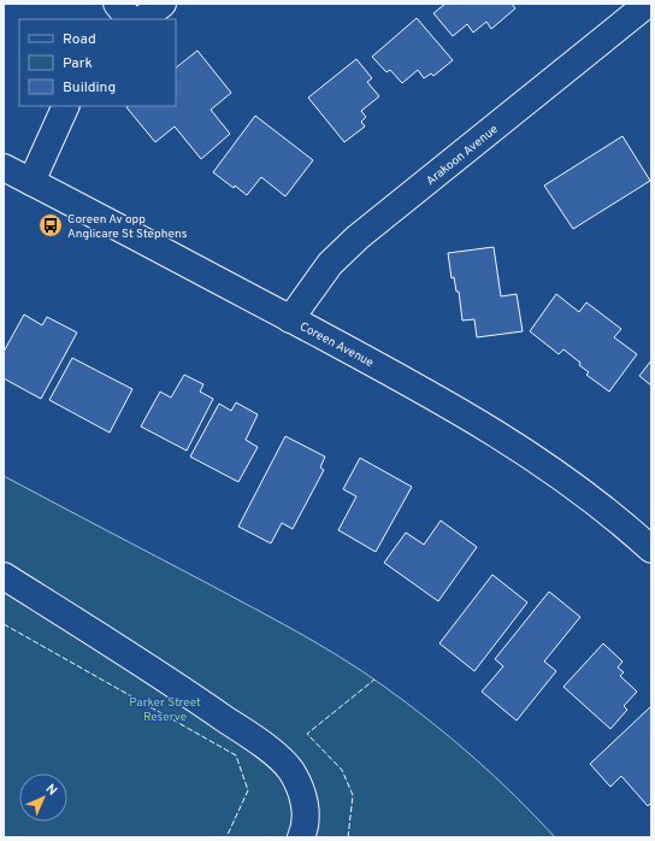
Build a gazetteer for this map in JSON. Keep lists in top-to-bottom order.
{
  "streets": {
    "street": ["Arakoon Avenue", "Coreen Avenue"]
  },
  "crossings": [
    ["Arakoon Avenue", "Coreen Avenue"]
  ],
  "parks": ["Parker Street Reserve"],
  "places": {
    "bus stop": ["Coreen Av opp Anglicare St Stephens"]
  },
  "legend": ["Road", "Park", "Building"],
  "north": "top right"
}
